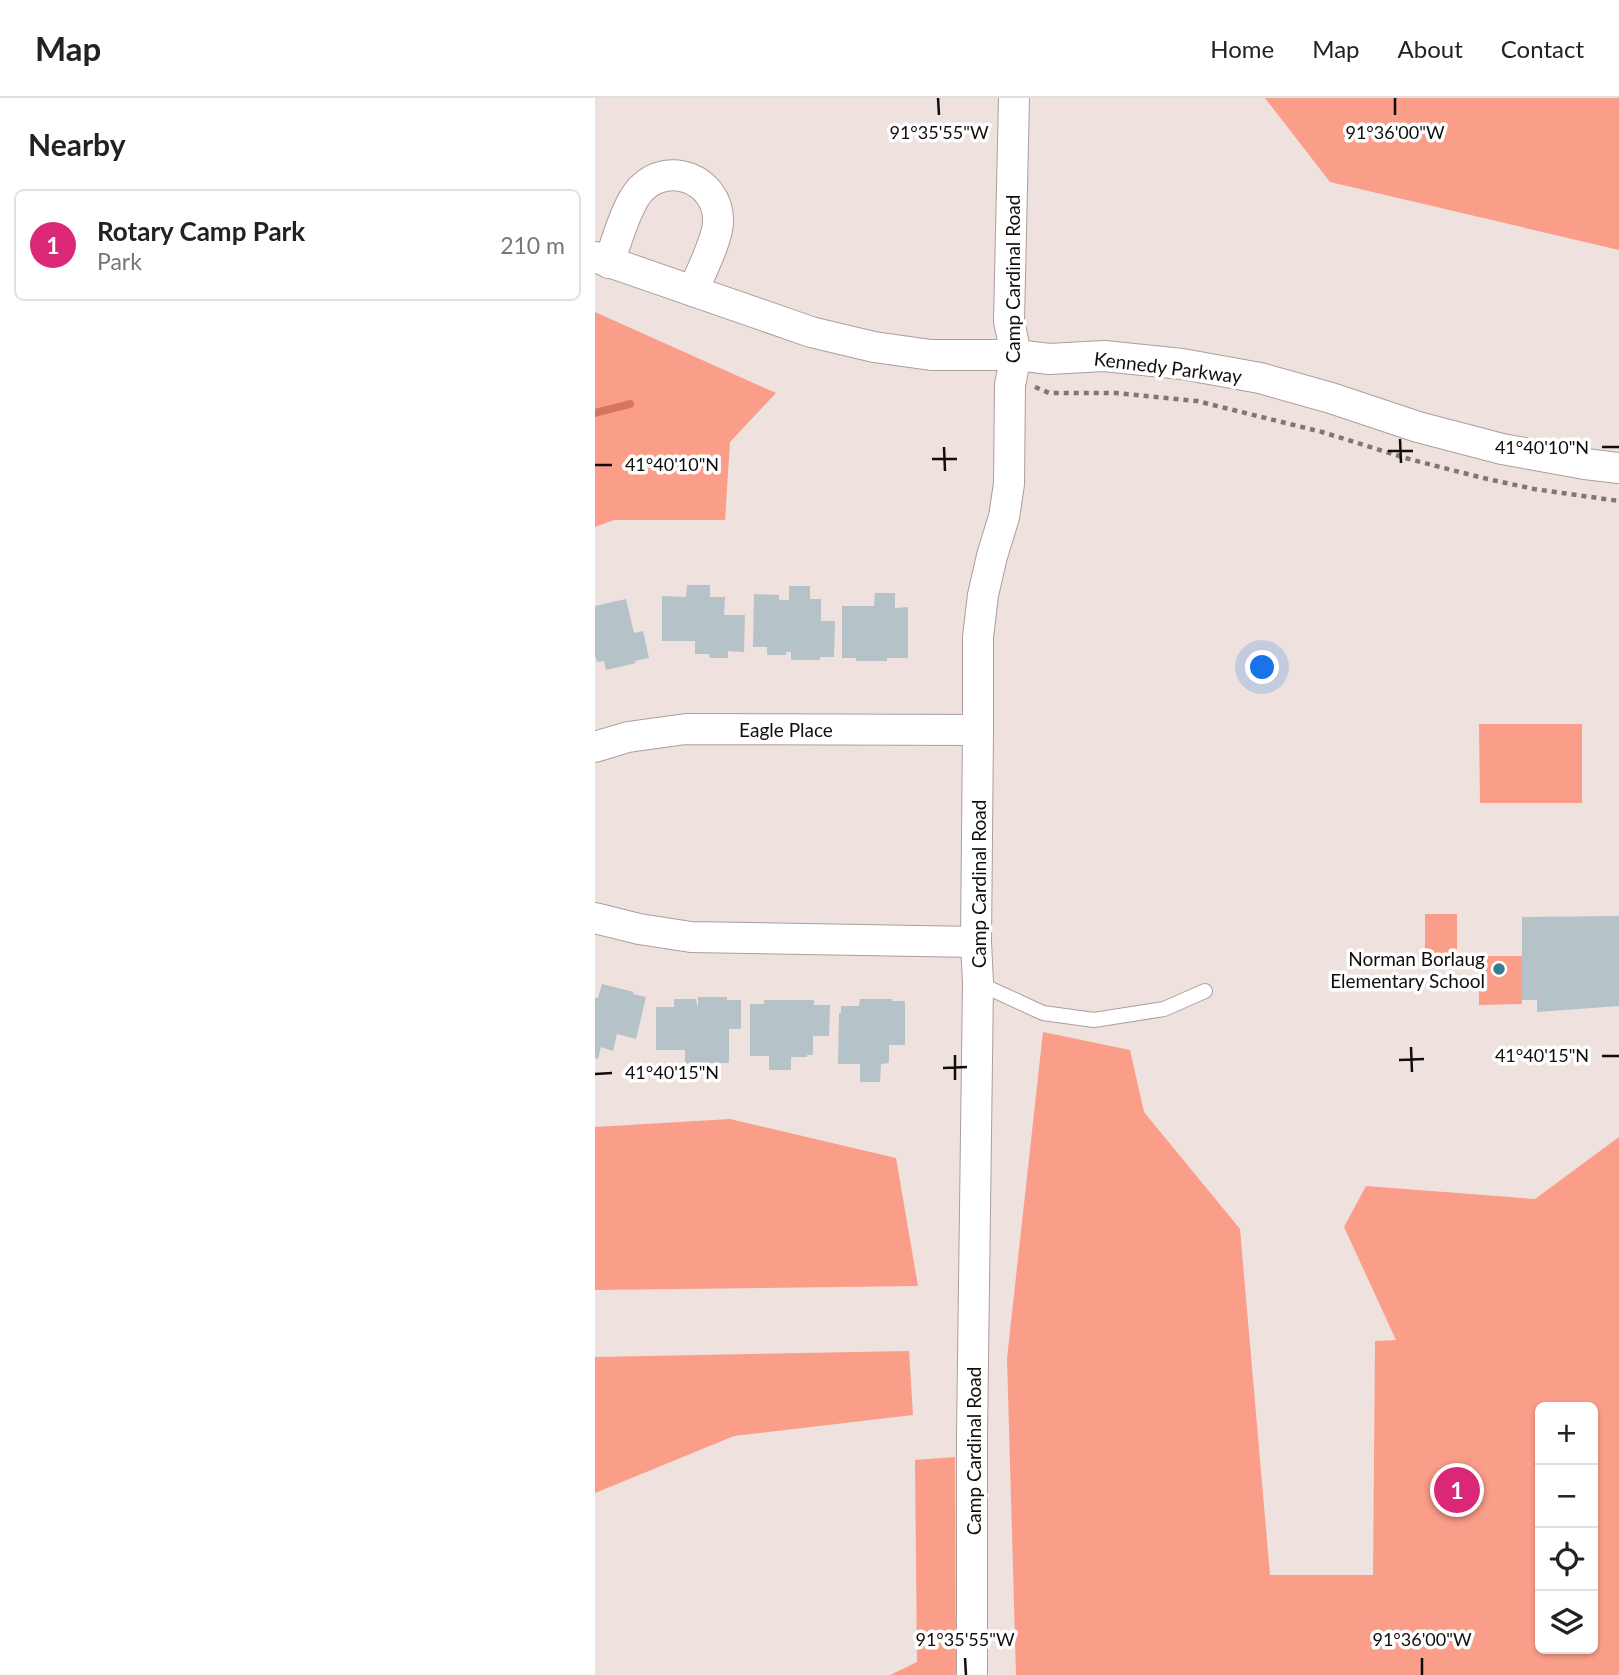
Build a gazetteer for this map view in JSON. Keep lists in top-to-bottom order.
{
  "streets": {
    "street": ["Camp Cardinal Road", "Kennedy Parkway", "Eagle Place"]
  },
  "crossings": [
    ["Camp Cardinal Road", "Kennedy Parkway"],
    ["Camp Cardinal Road", "Eagle Place"]
  ],
  "places": ["Norman Borlaug Elementary School"],
  "page": {
    "header": "Map",
    "nav": [
      "Home",
      "Map",
      "About",
      "Contact"
    ],
    "heading": "Nearby",
    "list": [
      {
        "mark": "1",
        "name": "Rotary Camp Park",
        "note": "Park",
        "value": "210 m"
      }
    ],
    "map_buttons": ["+", "−"],
    "pins": "1"
  },
  "coordinates": [
    "91°35'55\"W",
    "91°36'00\"W",
    "41°40'10\"N",
    "41°40'15\"N"
  ]
}
